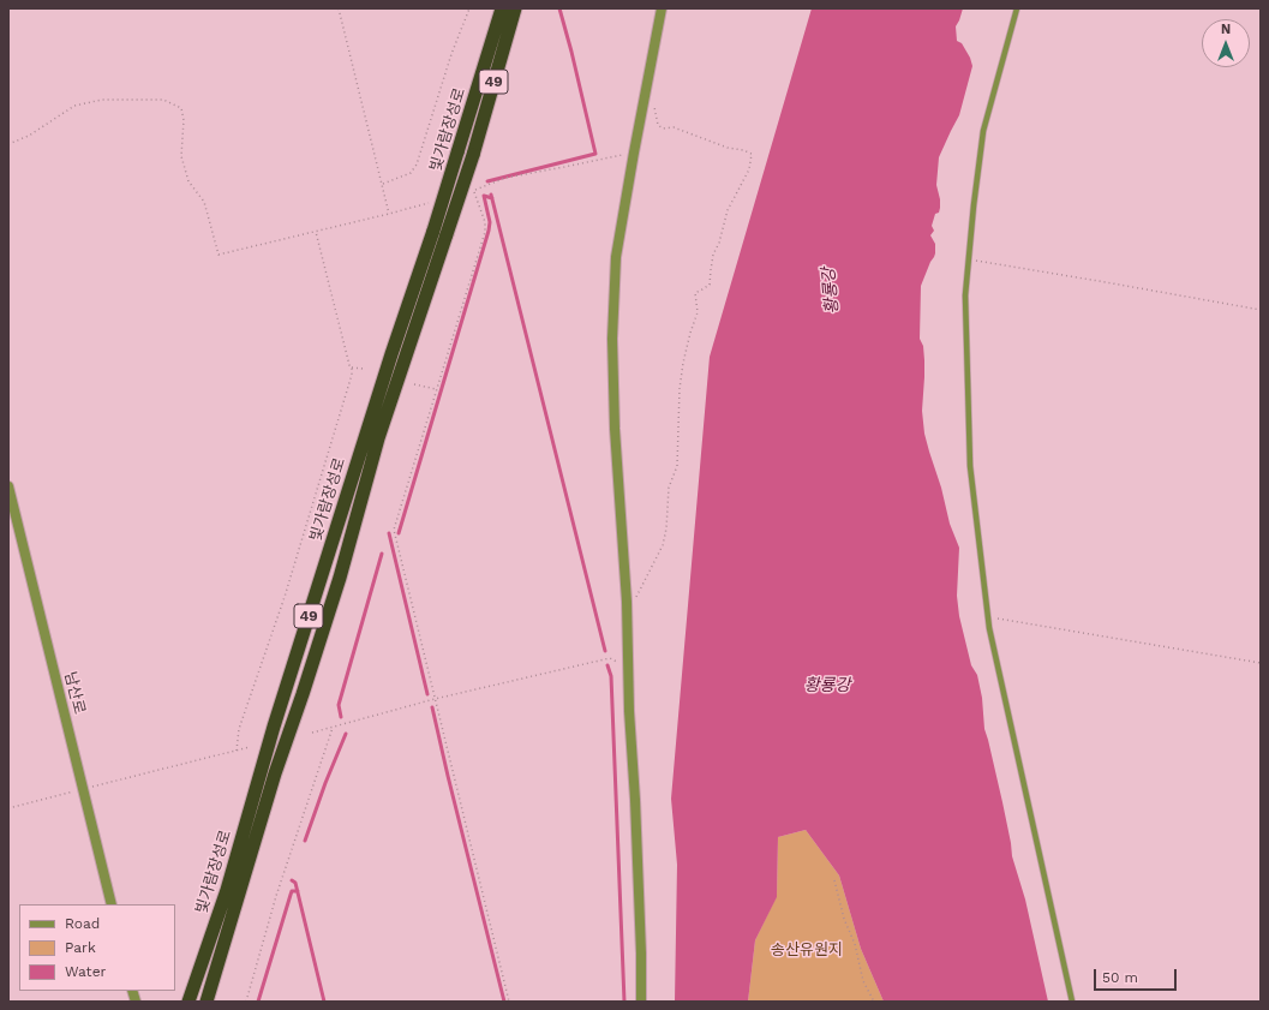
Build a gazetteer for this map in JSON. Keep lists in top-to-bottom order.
{
  "streets": {
    "highway": ["49", "빛가람장성로"],
    "street": ["남산로"]
  },
  "water": ["황룡강"],
  "parks": ["송산유원지"],
  "legend": ["Road", "Park", "Water"],
  "scale_bar": "50 m",
  "north": "top"
}
